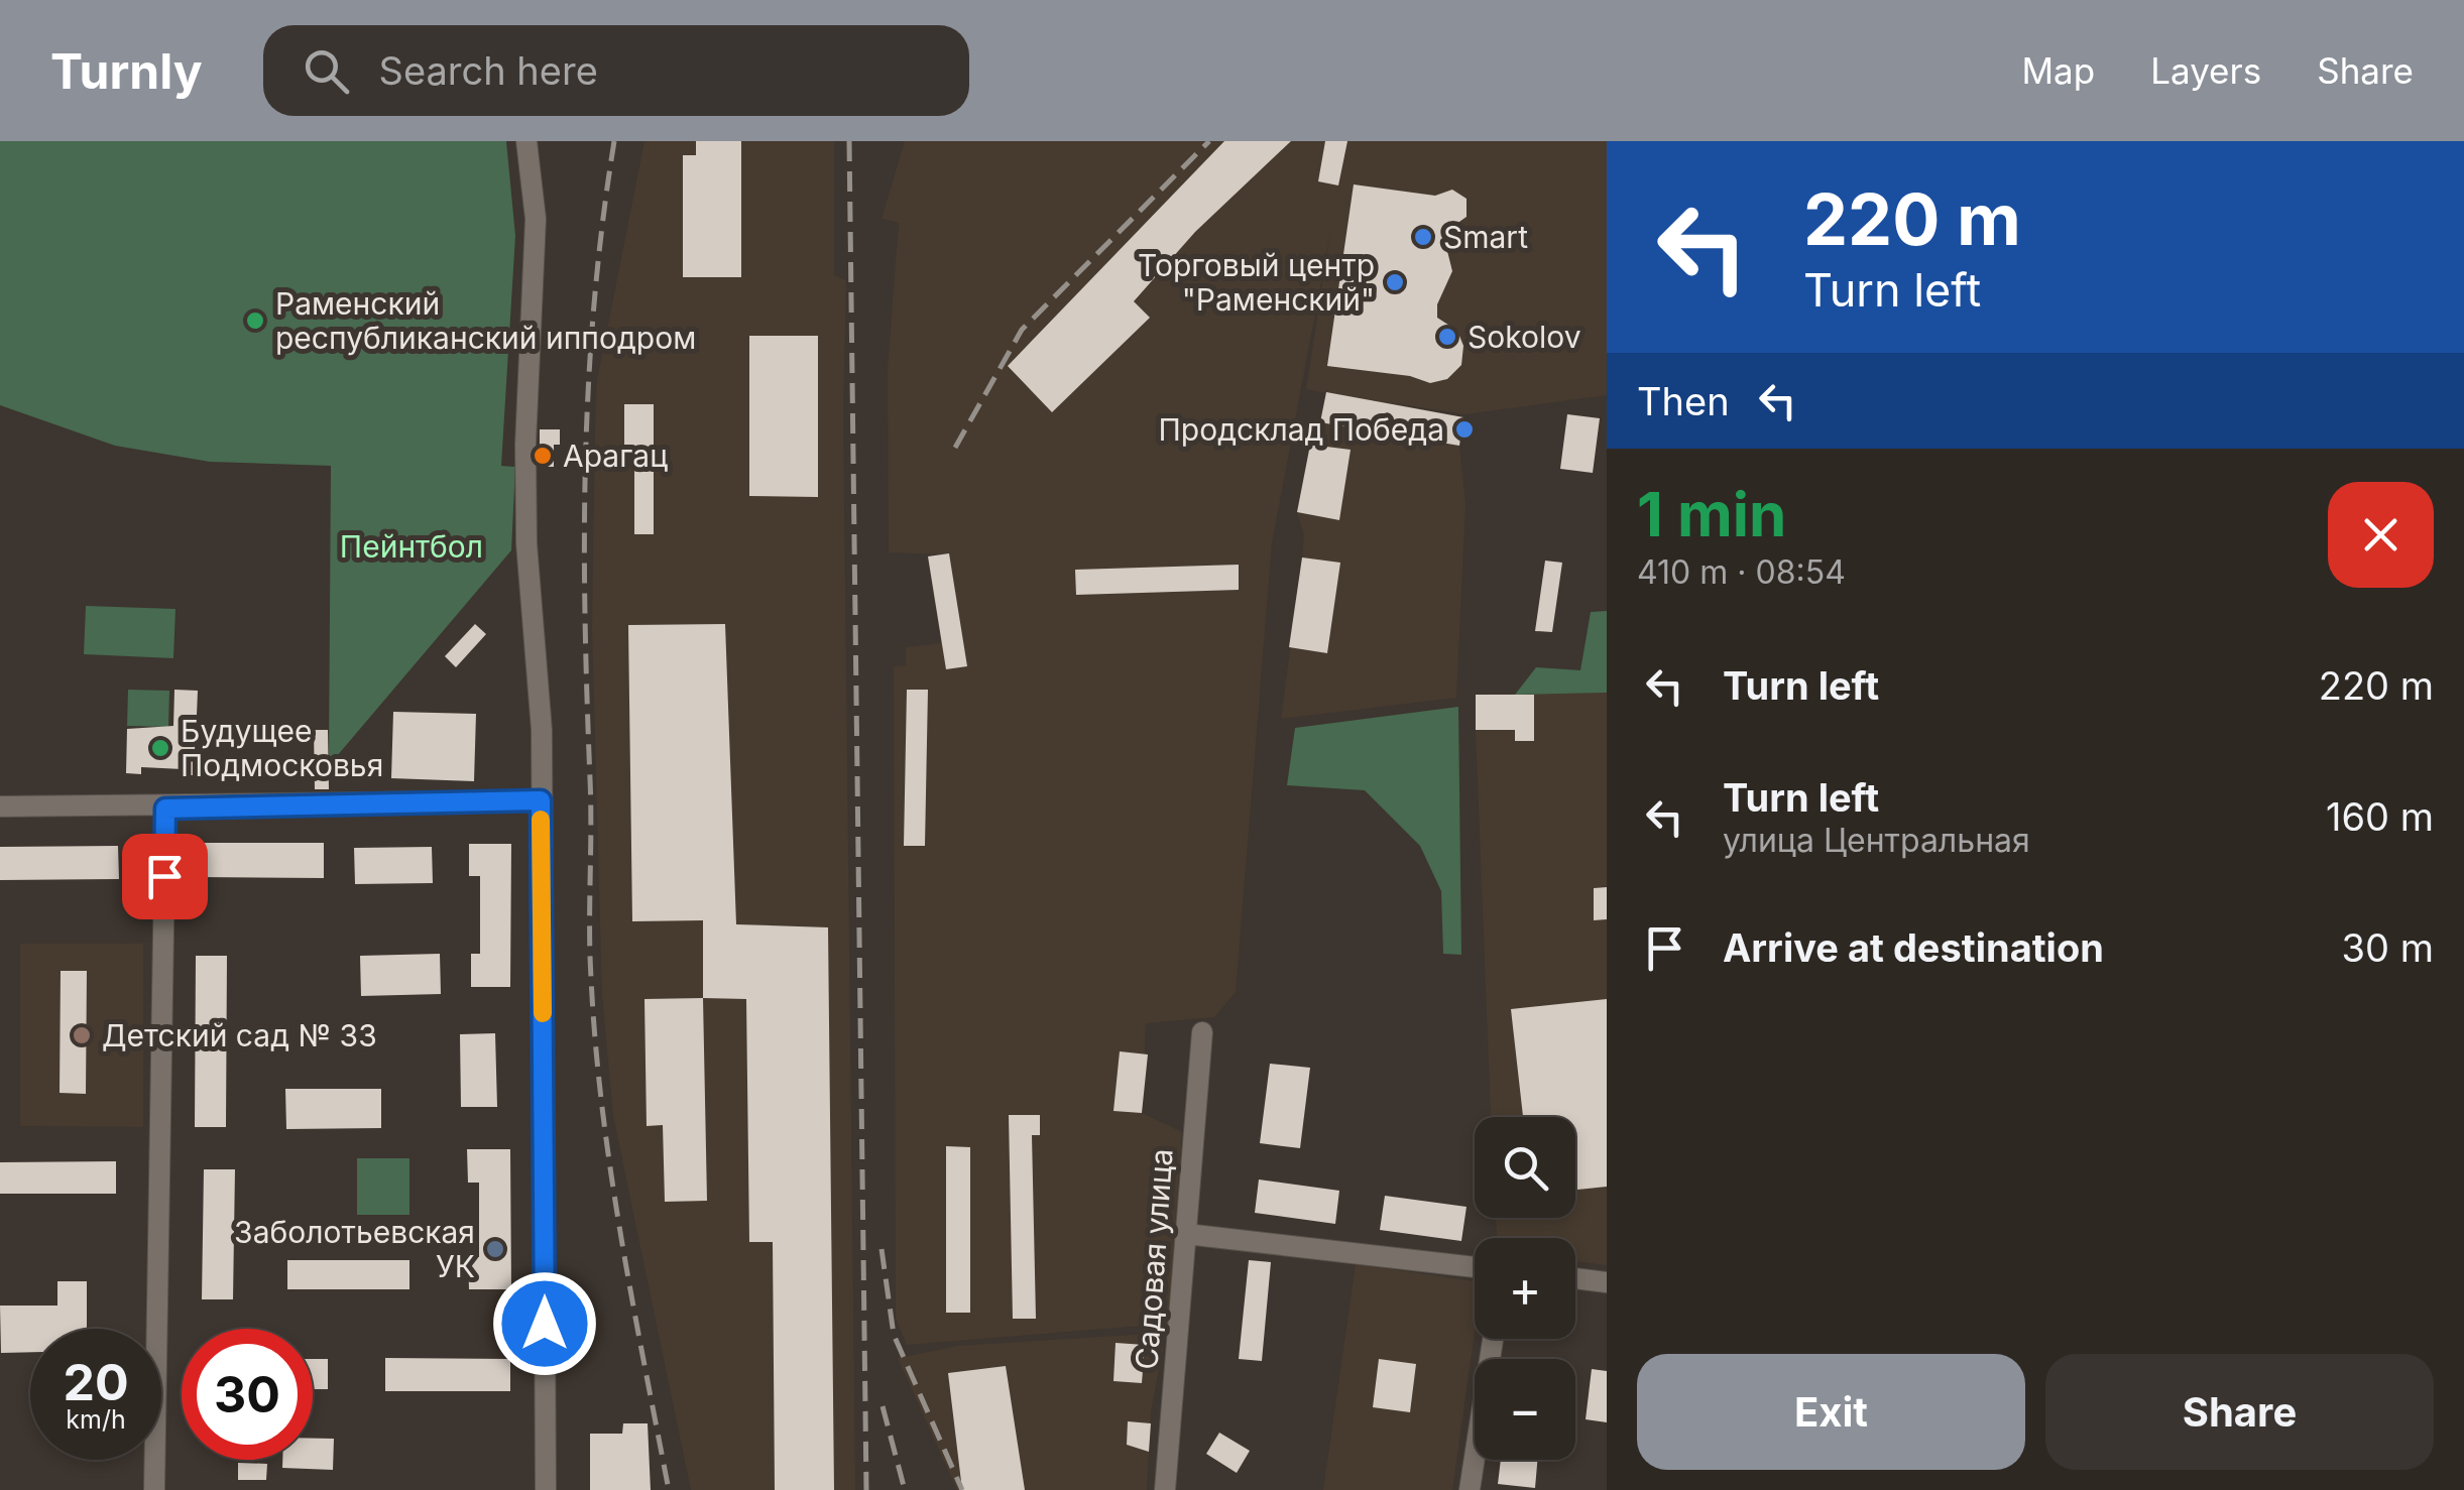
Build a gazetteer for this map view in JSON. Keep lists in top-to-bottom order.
{
  "streets": {
    "street": ["Садовая улица"]
  },
  "parks": ["Пейнтбол"],
  "places": [
    "Smart",
    "Торговый центр \"Раменский\"",
    "Раменский республиканский ипподром",
    "Sokolov",
    "Продсклад Победа",
    "Арагац",
    "Будущее Подмосковья",
    "Детский сад № 33",
    "Заболотьевская УК"
  ],
  "page": {
    "header": "Turnly",
    "search": "Search here",
    "nav": ["Map", "Layers", "Share"],
    "turn": ["220 m", "Turn left"],
    "then": "Then",
    "heading": ["1 min", "410 m · 08:54"],
    "list": [
      {
        "name": "Turn left",
        "value": "220 m"
      },
      {
        "name": "Turn left",
        "note": "улица Центральная",
        "value": "160 m"
      },
      {
        "name": "Arrive at destination",
        "value": "30 m"
      }
    ],
    "map_buttons": ["+", "−"],
    "speed": "20 km/h",
    "limit": "30",
    "buttons": ["Exit", "Share"]
  }
}
